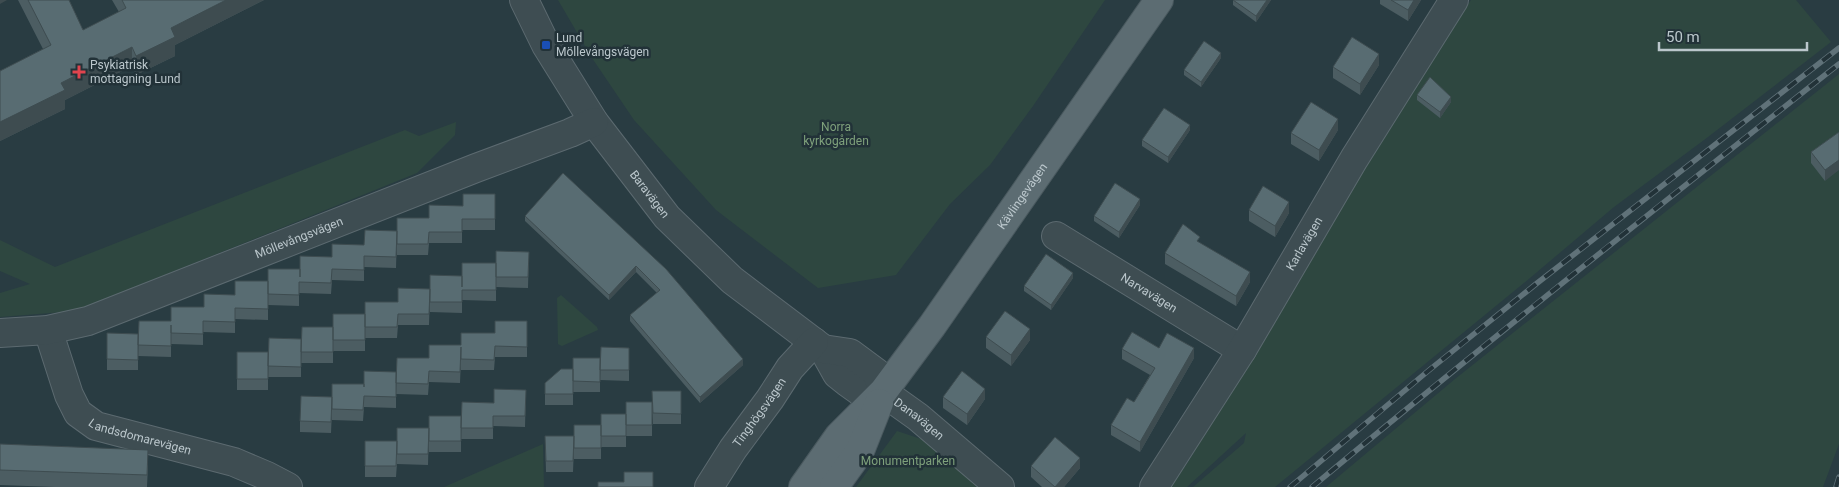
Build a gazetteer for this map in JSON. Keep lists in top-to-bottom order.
{
  "streets": {
    "main road": ["Kävlingevägen"],
    "street": [
      "Baravägen",
      "Möllevångsvägen",
      "Karlavägen",
      "Narvavägen",
      "Tinghögsvägen",
      "Danavägen",
      "Landsdomarevägen"
    ]
  },
  "crossings": [
    ["Baravägen", "Kävlingevägen"],
    ["Baravägen", "Möllevångsvägen"],
    ["Baravägen", "Tinghögsvägen"],
    ["Baravägen", "Danavägen"],
    ["Kävlingevägen", "Danavägen"],
    ["Möllevångsvägen", "Landsdomarevägen"],
    ["Karlavägen", "Narvavägen"]
  ],
  "parks": ["Norra kyrkogården", "Monumentparken"],
  "places": {
    "transit": ["Lund Möllevångsvägen"],
    "health": ["Psykiatrisk mottagning Lund"]
  },
  "scale_bar": "50 m"
}
